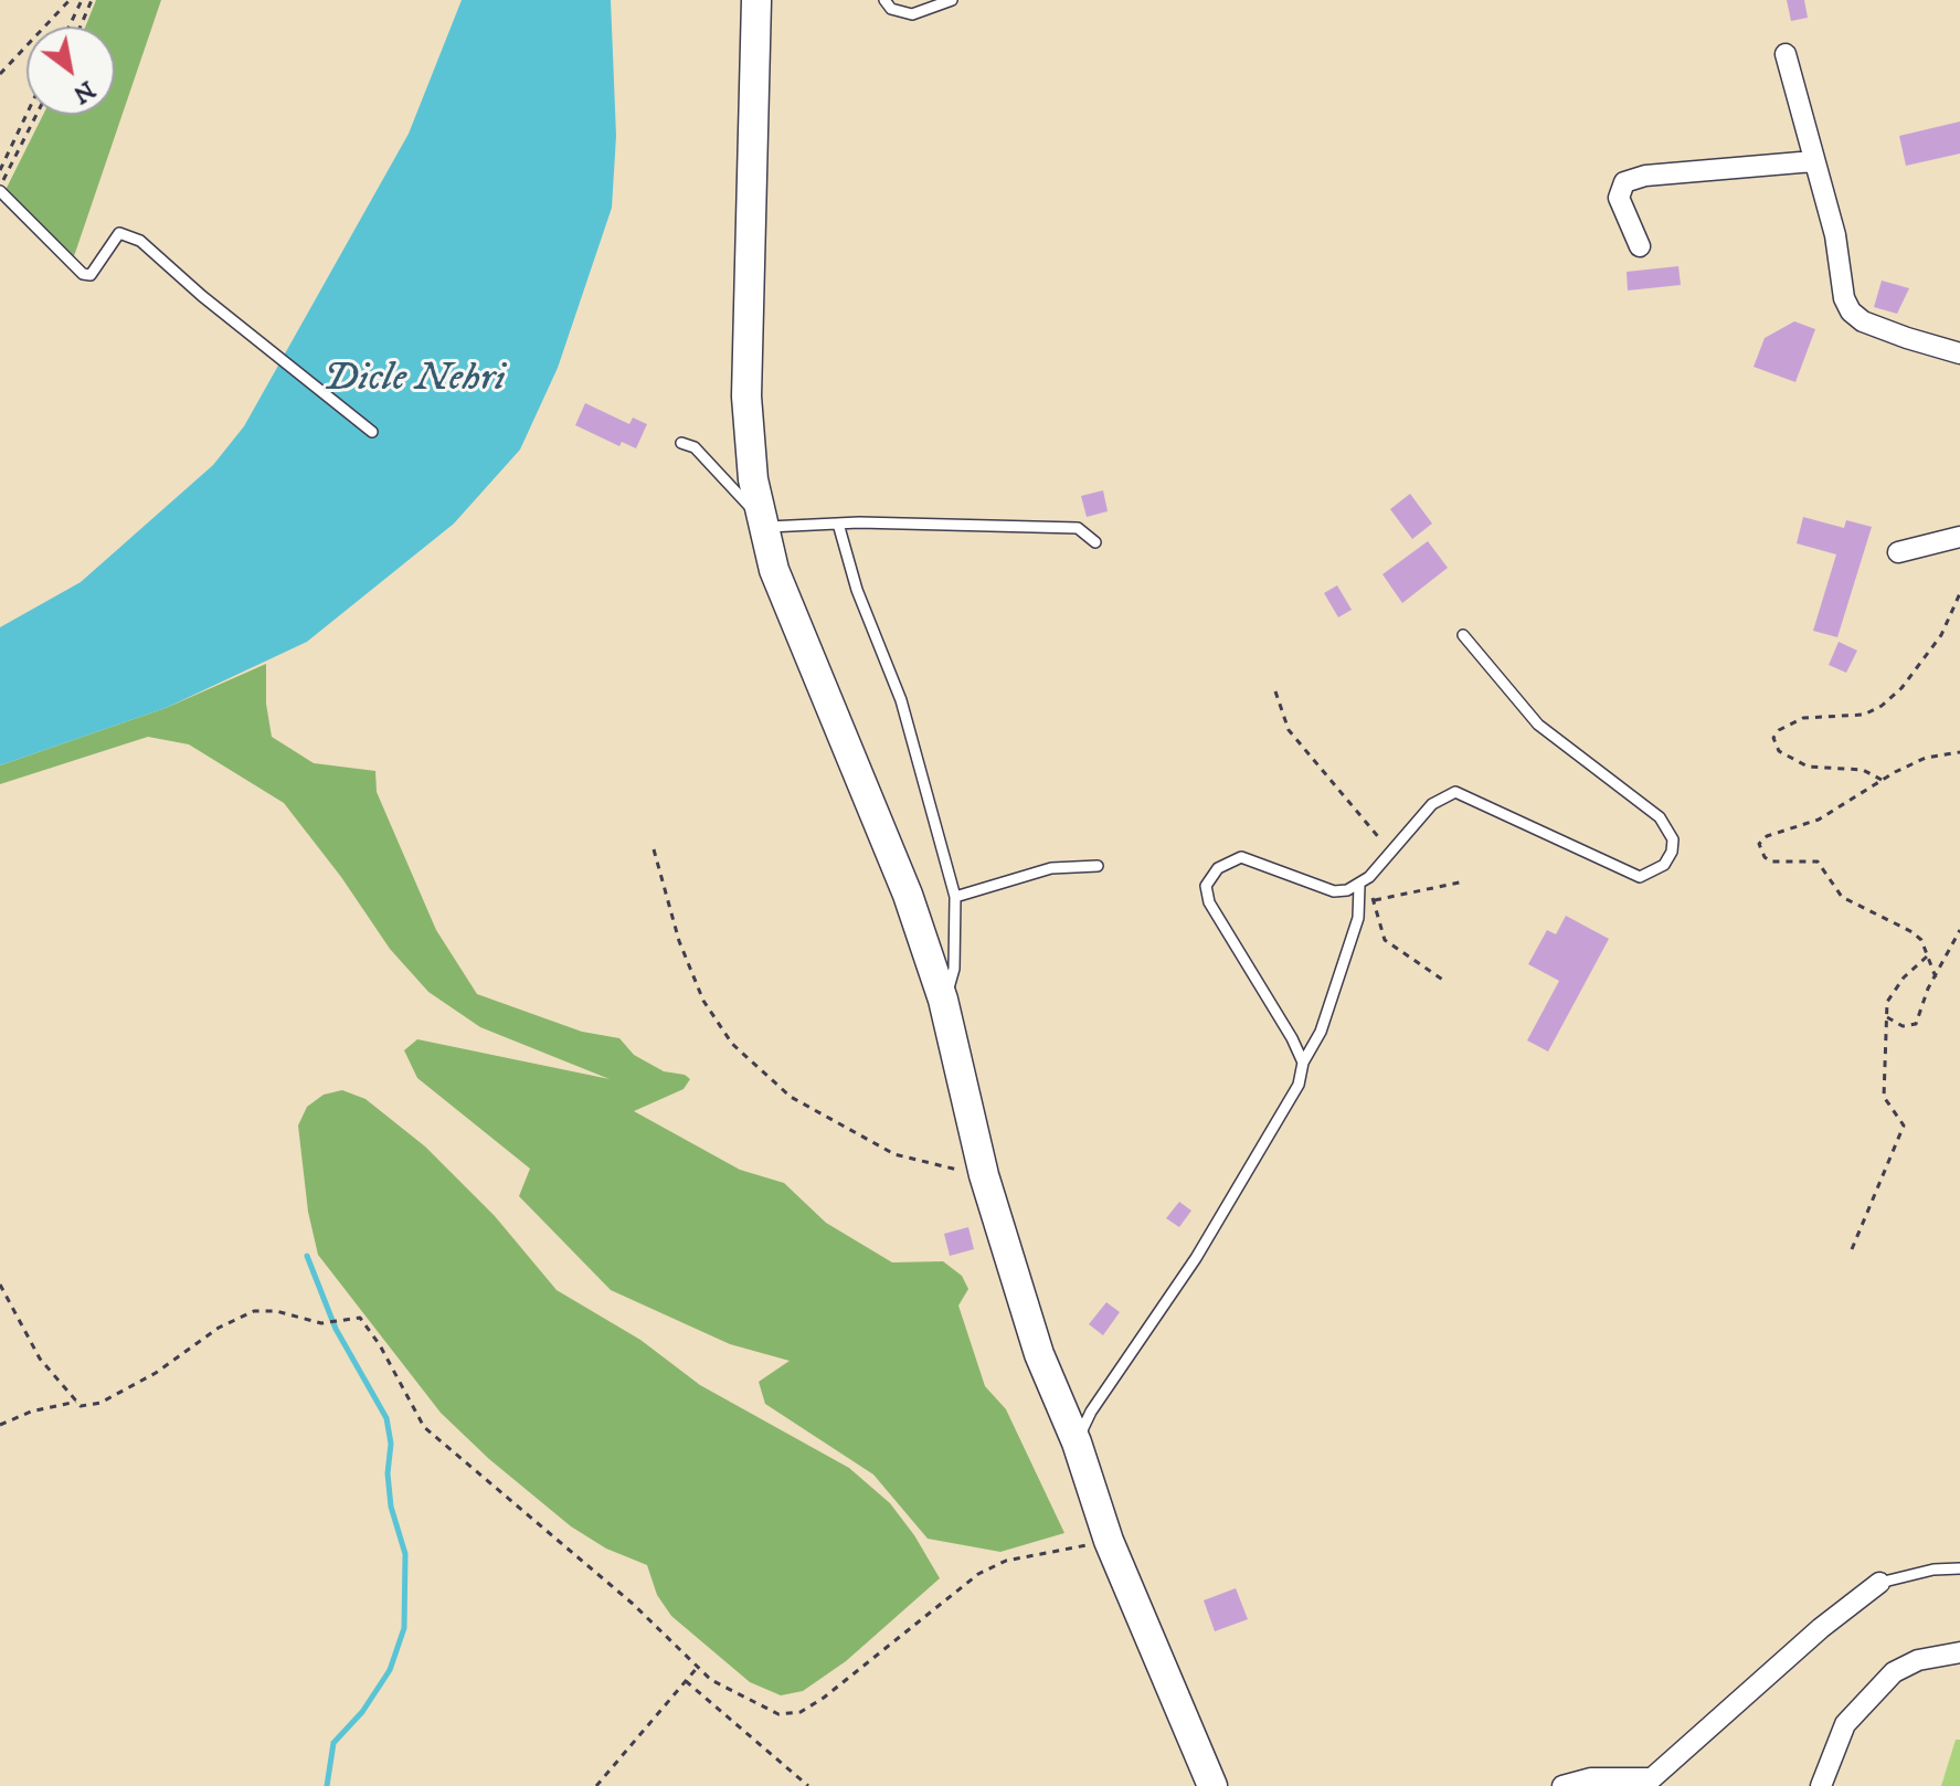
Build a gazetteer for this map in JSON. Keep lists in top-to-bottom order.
{
  "water": ["Dicle Nehri"],
  "north": "bottom right"
}
